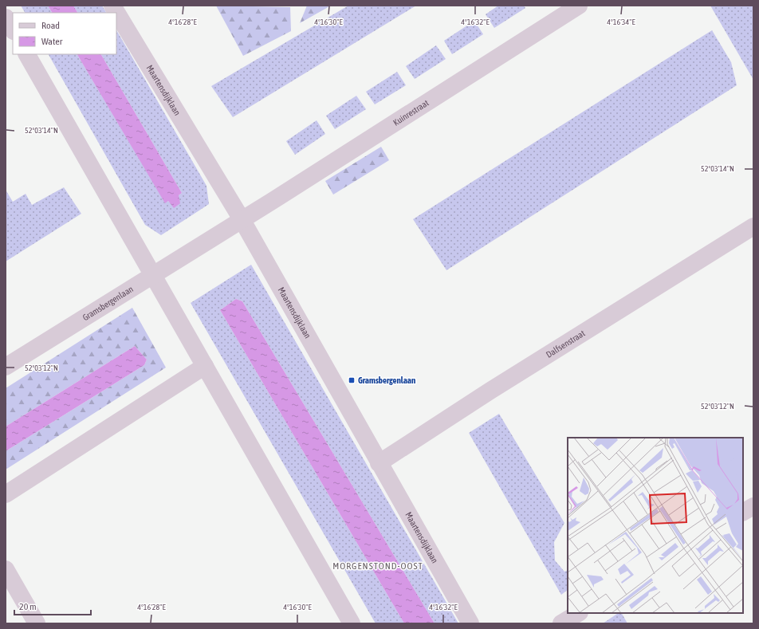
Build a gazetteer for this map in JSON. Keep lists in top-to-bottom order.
{
  "streets": {
    "street": [
      "Maartensdijklaan",
      "Kuinrestraat",
      "Gramsbergenlaan",
      "Dalfsenstraat"
    ]
  },
  "crossings": [
    ["Maartensdijklaan", "Kuinrestraat"],
    ["Maartensdijklaan", "Gramsbergenlaan"],
    ["Maartensdijklaan", "Dalfsenstraat"],
    ["Kuinrestraat", "Gramsbergenlaan"]
  ],
  "districts": ["MORGENSTOND-OOST"],
  "places": {
    "transit": ["Gramsbergenlaan"]
  },
  "legend": ["Road", "Water"],
  "scale_bar": "20 m",
  "coordinates": [
    "4°16'28\"E",
    "4°16'30\"E",
    "4°16'32\"E",
    "4°16'34\"E",
    "52°03'14\"N",
    "52°03'12\"N"
  ]
}
